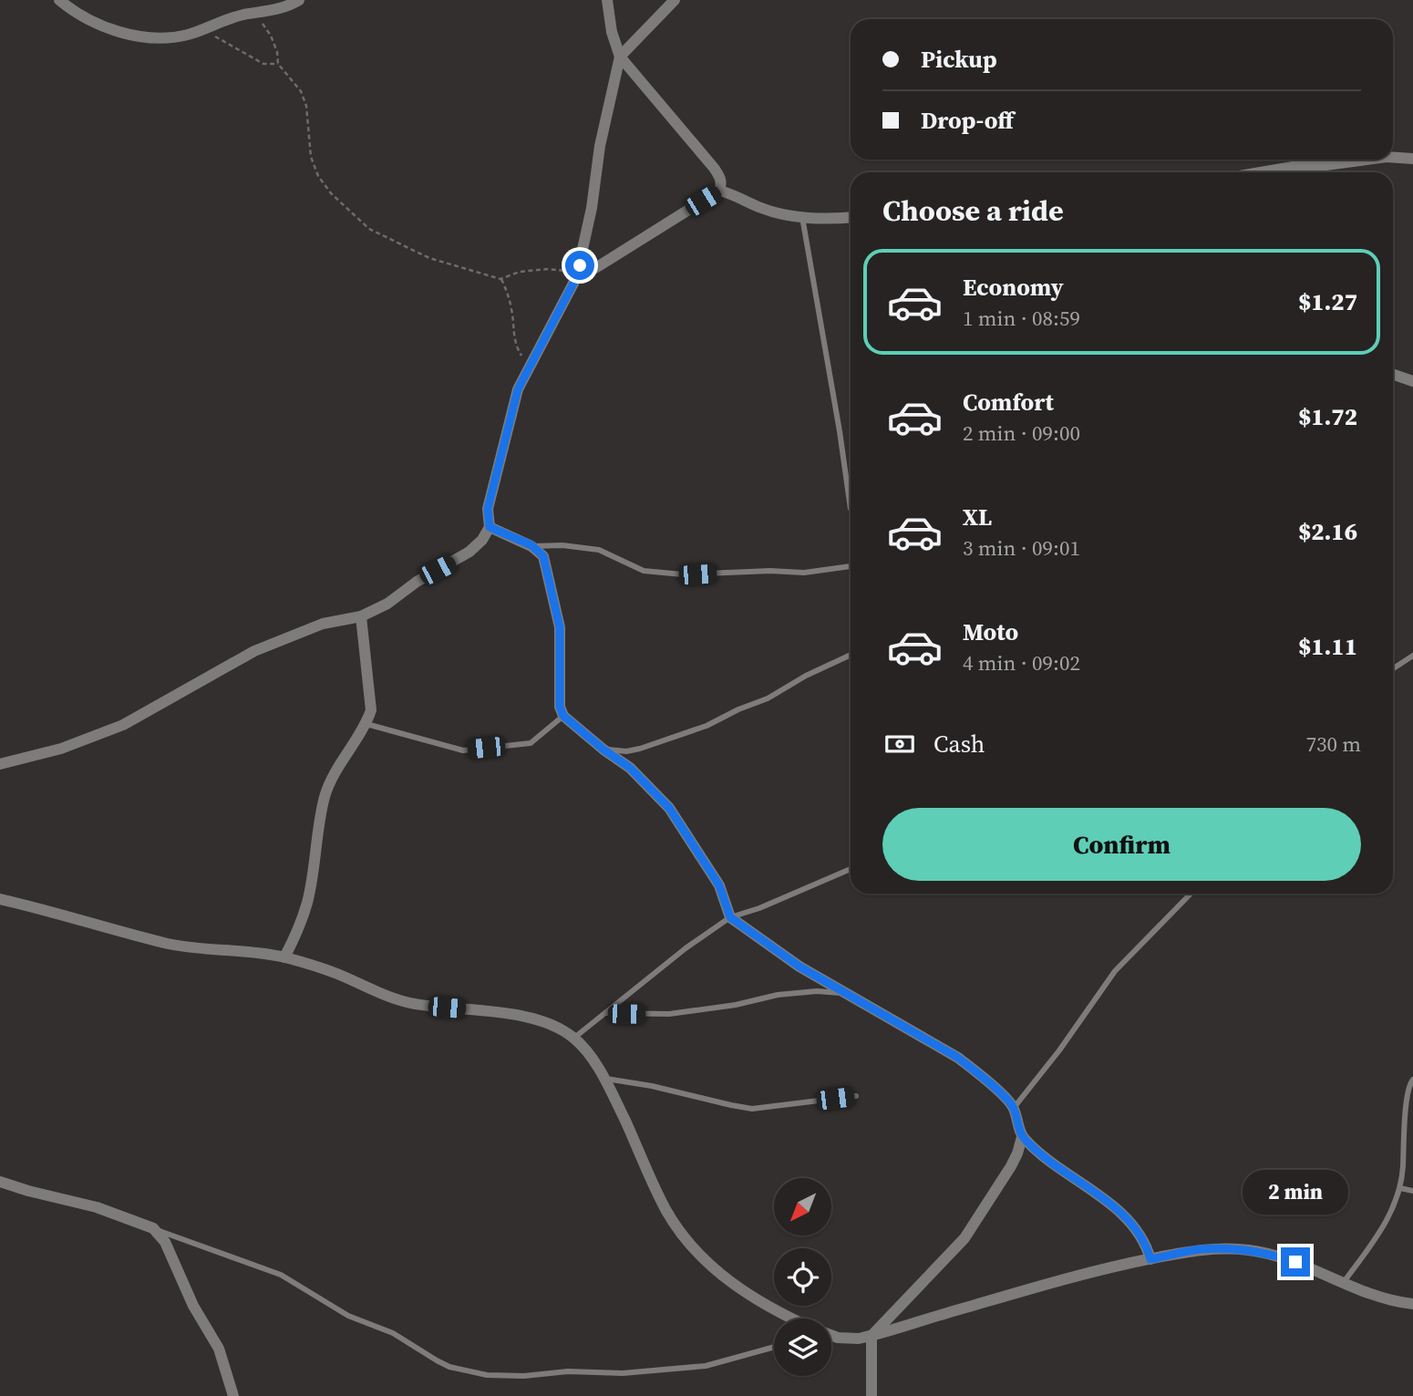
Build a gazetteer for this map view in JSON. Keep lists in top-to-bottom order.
{
  "north": "bottom left",
  "page": {
    "banner": ["Pickup", "Drop-off"],
    "heading": "Choose a ride",
    "list": [
      {
        "name": "Economy",
        "note": "1 min · 08:59",
        "value": "$1.27"
      },
      {
        "name": "Comfort",
        "note": "2 min · 09:00",
        "value": "$1.72"
      },
      {
        "name": "XL",
        "note": "3 min · 09:01",
        "value": "$2.16"
      },
      {
        "name": "Moto",
        "note": "4 min · 09:02",
        "value": "$1.11"
      }
    ],
    "pay": ["Cash", "730 m"],
    "buttons": "Confirm",
    "bubble": "2 min"
  }
}
